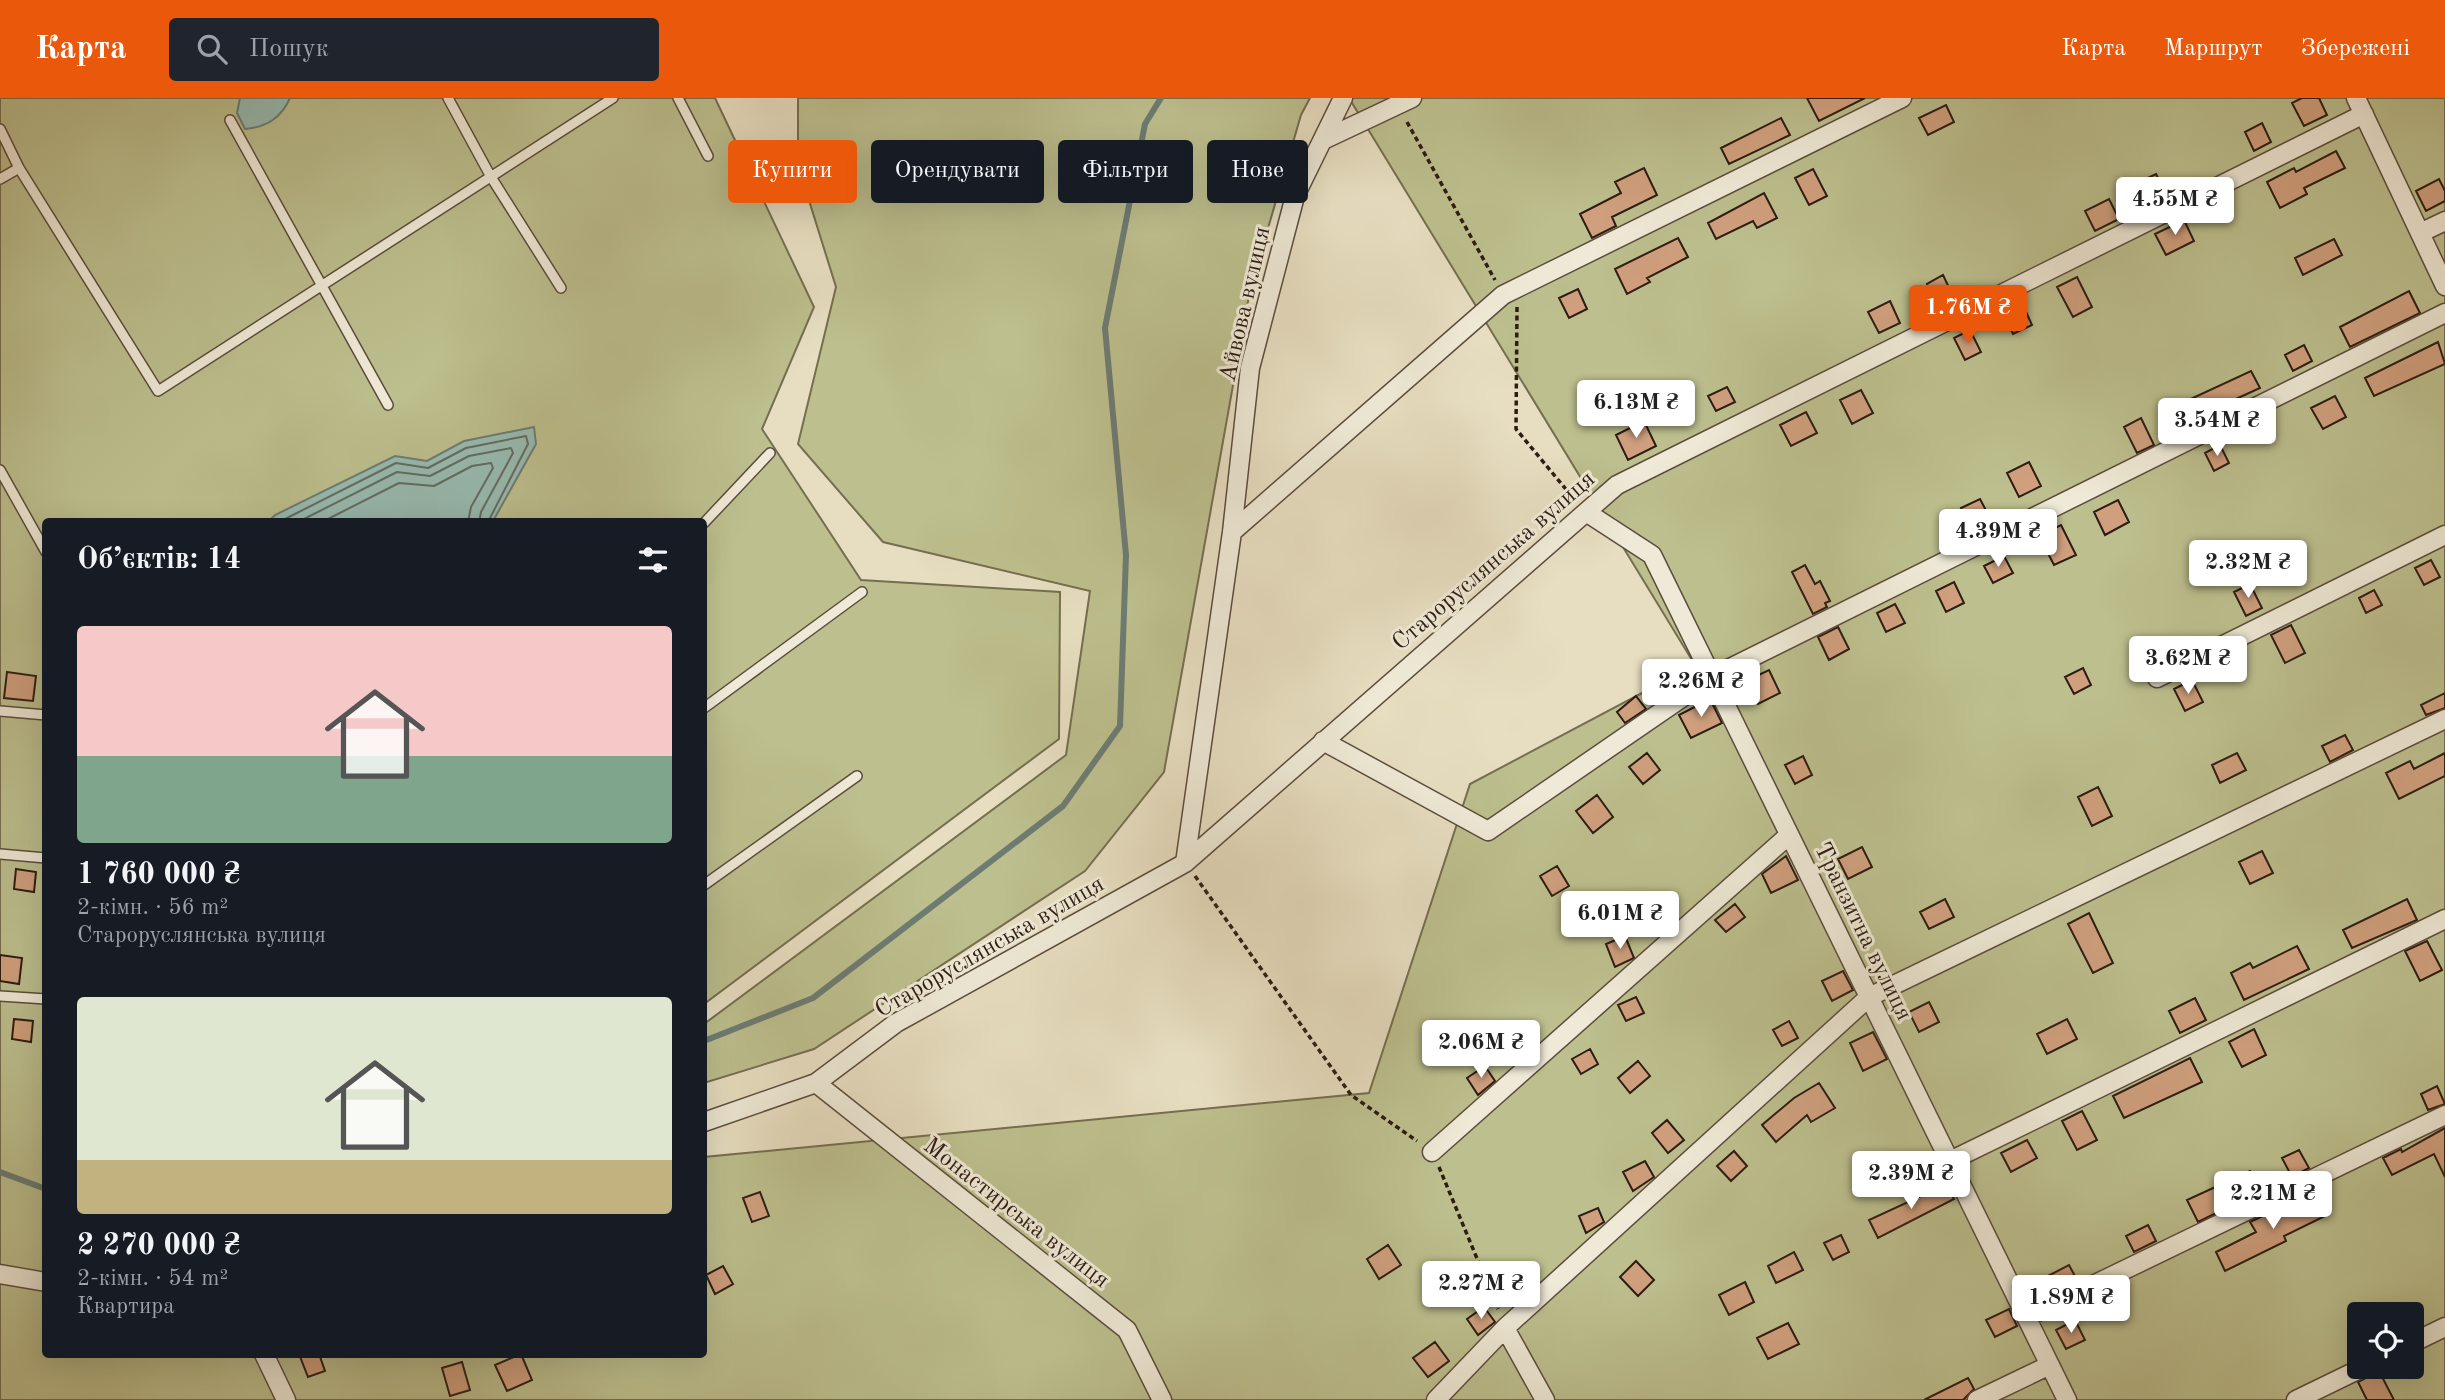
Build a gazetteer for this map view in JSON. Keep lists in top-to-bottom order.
{
  "streets": {
    "street": [
      "Айвова вулиця",
      "Староруслянська вулиця",
      "Транзитна вулиця",
      "Монастирська вулиця"
    ]
  },
  "crossings": [
    ["Староруслянська вулиця", "Транзитна вулиця"],
    ["Староруслянська вулиця", "Монастирська вулиця"]
  ],
  "page": {
    "header": "Карта",
    "search": "Пошук",
    "nav": ["Карта", "Маршрут", "Збережені"],
    "chip": [
      "Купити",
      "Орендувати",
      "Фільтри",
      "Нове"
    ],
    "price": [
      "4.55M ₴",
      "1.76M ₴",
      "6.13M ₴",
      "3.54M ₴",
      "4.39M ₴",
      "2.32M ₴",
      "3.62M ₴",
      "2.26M ₴",
      "6.01M ₴",
      "2.06M ₴",
      "2.39M ₴",
      "2.21M ₴",
      "2.27M ₴",
      "1.89M ₴"
    ],
    "heading": "Об’єктів: 14",
    "list": [
      {
        "name": "1 760 000 ₴",
        "note": "2-кімн. · 56 m² · Староруслянська вулиця"
      },
      {
        "name": "2 270 000 ₴",
        "note": "2-кімн. · 54 m² · Квартира"
      }
    ]
  }
}
